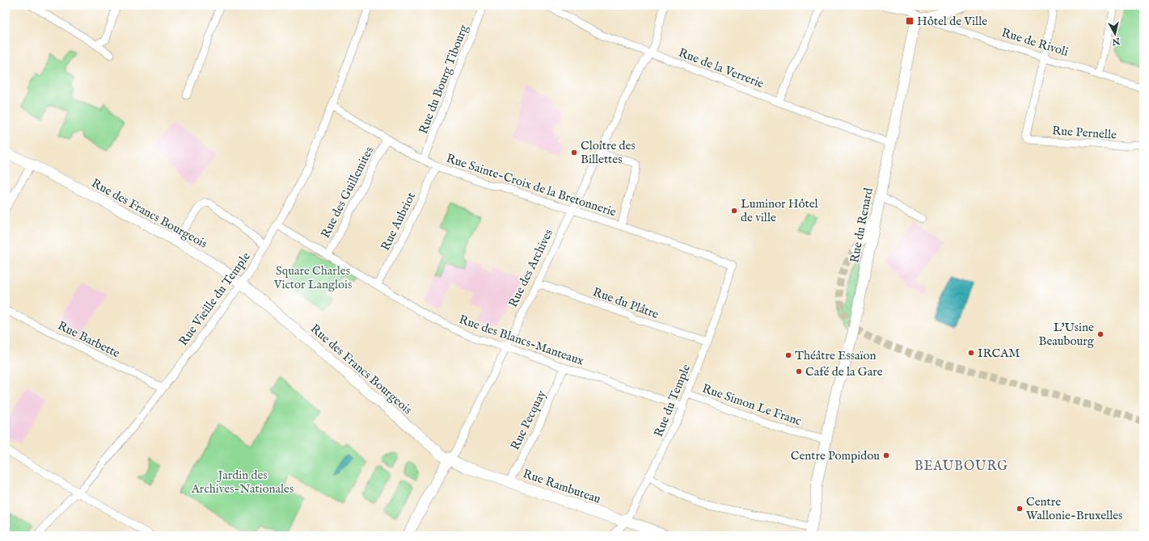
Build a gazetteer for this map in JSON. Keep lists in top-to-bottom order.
{
  "streets": {
    "street": [
      "Rue de Rivoli",
      "Rue de la Verrerie",
      "Rue du Bourg Tibourg",
      "Rue Pernelle",
      "Rue Sainte-Croix de la Bretonnerie",
      "Rue des Guillemites",
      "Rue des Francs Bourgeois",
      "Rue Aubriot",
      "Rue du Renard",
      "Rue des Archives",
      "Rue Vieille du Temple",
      "Rue du Plâtre",
      "Rue Barbette",
      "Rue des Blancs-Manteaux",
      "Rue du Temple",
      "Rue Simon Le Franc",
      "Rue Pecquay",
      "Rue Rambuteau"
    ]
  },
  "crossings": [
    ["Rue de Rivoli", "Rue Pernelle"],
    ["Rue de Rivoli", "Rue du Renard"],
    ["Rue de la Verrerie", "Rue du Renard"],
    ["Rue de la Verrerie", "Rue des Archives"],
    ["Rue du Bourg Tibourg", "Rue Sainte-Croix de la Bretonnerie"],
    ["Rue Sainte-Croix de la Bretonnerie", "Rue des Guillemites"],
    ["Rue Sainte-Croix de la Bretonnerie", "Rue Aubriot"],
    ["Rue Sainte-Croix de la Bretonnerie", "Rue des Archives"],
    ["Rue Sainte-Croix de la Bretonnerie", "Rue Vieille du Temple"],
    ["Rue Sainte-Croix de la Bretonnerie", "Rue du Temple"],
    ["Rue des Guillemites", "Rue des Blancs-Manteaux"],
    ["Rue des Francs Bourgeois", "Rue des Archives"],
    ["Rue des Francs Bourgeois", "Rue Vieille du Temple"],
    ["Rue des Francs Bourgeois", "Rue Rambuteau"],
    ["Rue Aubriot", "Rue des Blancs-Manteaux"],
    ["Rue du Renard", "Rue Simon Le Franc"],
    ["Rue des Archives", "Rue du Plâtre"],
    ["Rue des Archives", "Rue des Blancs-Manteaux"],
    ["Rue des Archives", "Rue Rambuteau"],
    ["Rue Vieille du Temple", "Rue Barbette"],
    ["Rue Vieille du Temple", "Rue des Blancs-Manteaux"],
    ["Rue du Plâtre", "Rue du Temple"],
    ["Rue des Blancs-Manteaux", "Rue du Temple"],
    ["Rue des Blancs-Manteaux", "Rue Pecquay"],
    ["Rue du Temple", "Rue Simon Le Franc"],
    ["Rue du Temple", "Rue Rambuteau"],
    ["Rue Pecquay", "Rue Rambuteau"]
  ],
  "districts": ["BEAUBOURG"],
  "parks": ["Square Charles Victor Langlois", "Jardin des Archives-Nationales"],
  "places": {
    "transit": ["Hôtel de Ville"],
    "other": [
      "Cloître des Billettes",
      "Luminor Hôtel de ville",
      "L'Usine Beaubourg",
      "IRCAM",
      "Théâtre Essaïon",
      "Café de la Gare",
      "Centre Pompidou",
      "Centre Wallonie-Bruxelles"
    ]
  },
  "north": "bottom"
}
